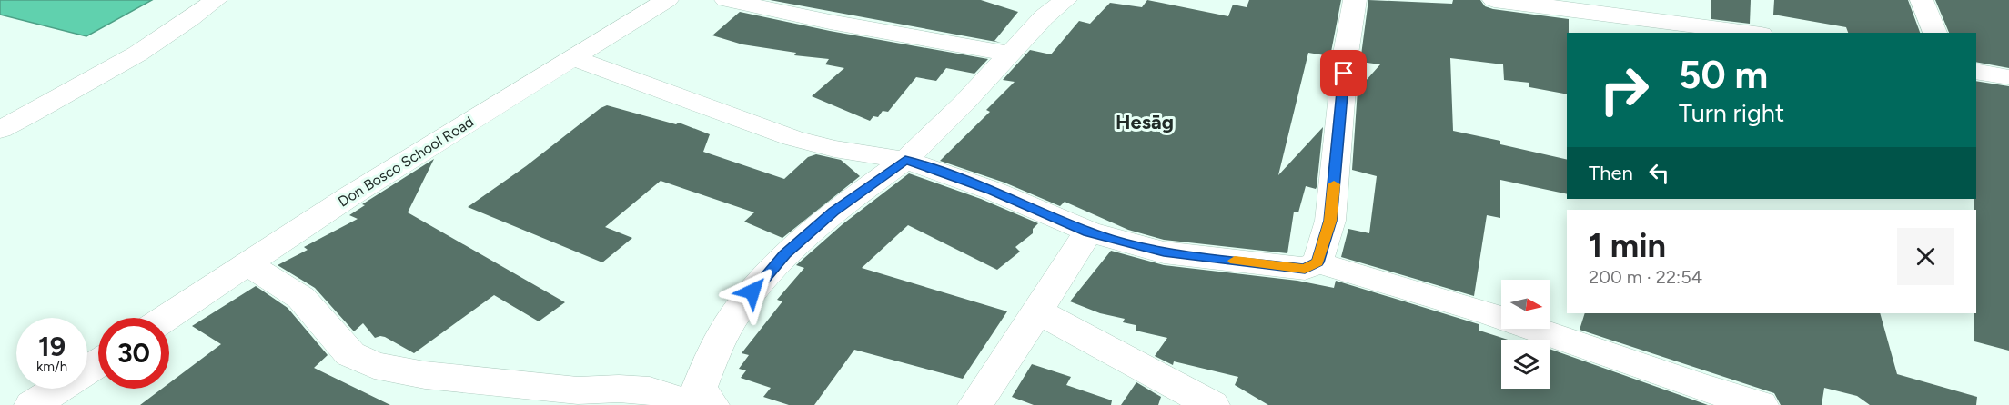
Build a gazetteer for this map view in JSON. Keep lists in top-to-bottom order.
{
  "streets": {
    "street": ["Don Bosco School Road"]
  },
  "districts": ["Hesāg"],
  "north": "right",
  "page": {
    "turn": ["50 m", "Turn right"],
    "then": "Then",
    "heading": ["1 min", "200 m · 22:54"],
    "speed": "19 km/h",
    "limit": "30"
  }
}
